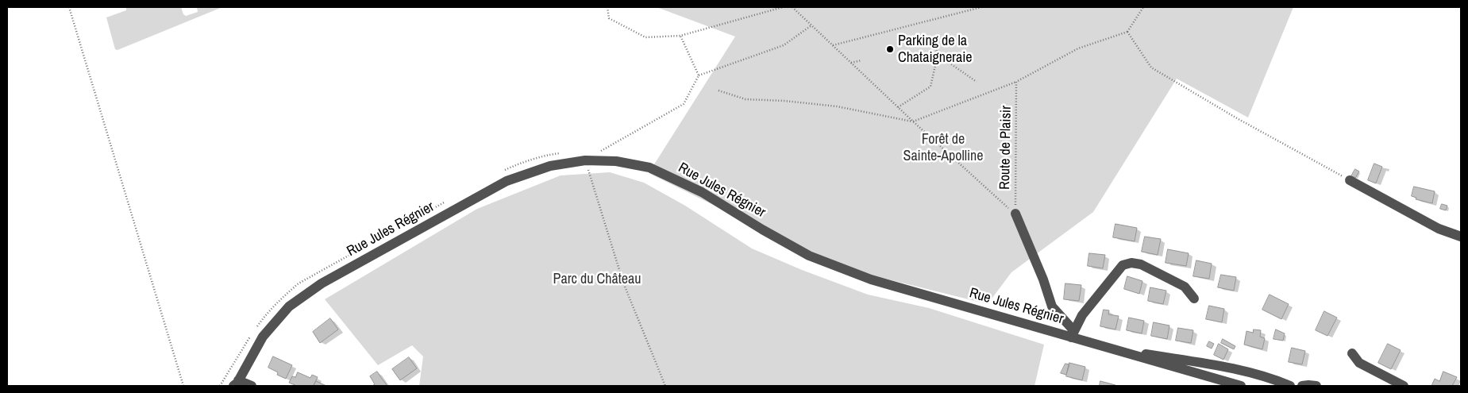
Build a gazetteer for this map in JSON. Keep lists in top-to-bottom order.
{
  "streets": {
    "street": ["Rue Jules Régnier"],
    "path": ["Route de Plaisir"]
  },
  "parks": ["Forêt de Sainte-Apolline", "Parc du Château"],
  "places": ["Parking de la Chataigneraie"]
}
